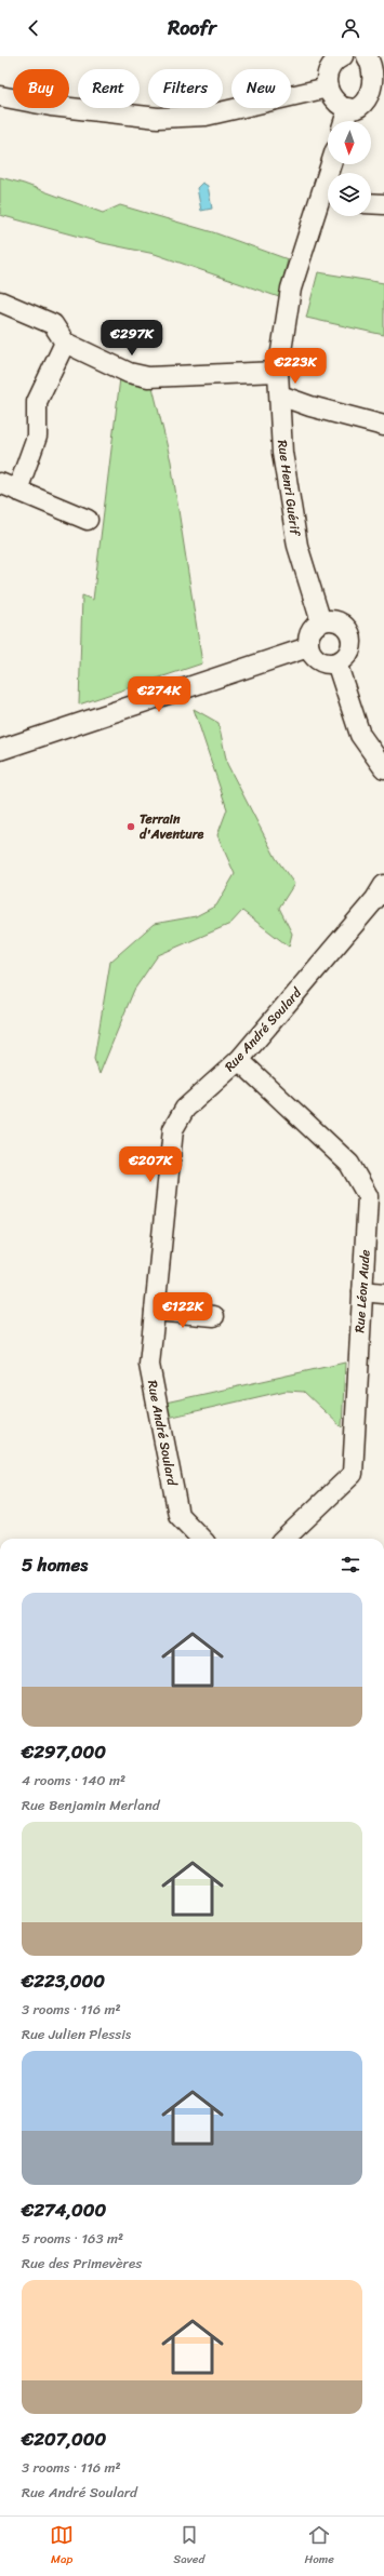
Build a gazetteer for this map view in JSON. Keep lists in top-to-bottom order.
{
  "streets": {
    "street": ["Rue Henri Guérif", "Rue André Soulard", "Rue Léon Aude"]
  },
  "crossings": [
    ["Rue André Soulard", "Rue Léon Aude"]
  ],
  "places": ["Terrain d'Aventure"],
  "north": "bottom",
  "page": {
    "header": "Roofr",
    "chip": [
      "Buy",
      "Rent",
      "Filters",
      "New"
    ],
    "price": [
      "€297K",
      "€223K",
      "€274K",
      "€207K",
      "€122K"
    ],
    "heading": "5 homes",
    "list": [
      {
        "name": "€297,000",
        "note": "4 rooms · 140 m² · Rue Benjamin Merland"
      },
      {
        "name": "€223,000",
        "note": "3 rooms · 116 m² · Rue Julien Plessis"
      },
      {
        "name": "€274,000",
        "note": "5 rooms · 163 m² · Rue des Primevères"
      },
      {
        "name": "€207,000",
        "note": "3 rooms · 116 m² · Rue André Soulard"
      }
    ],
    "tabs": ["Map", "Saved", "Home"]
  }
}
